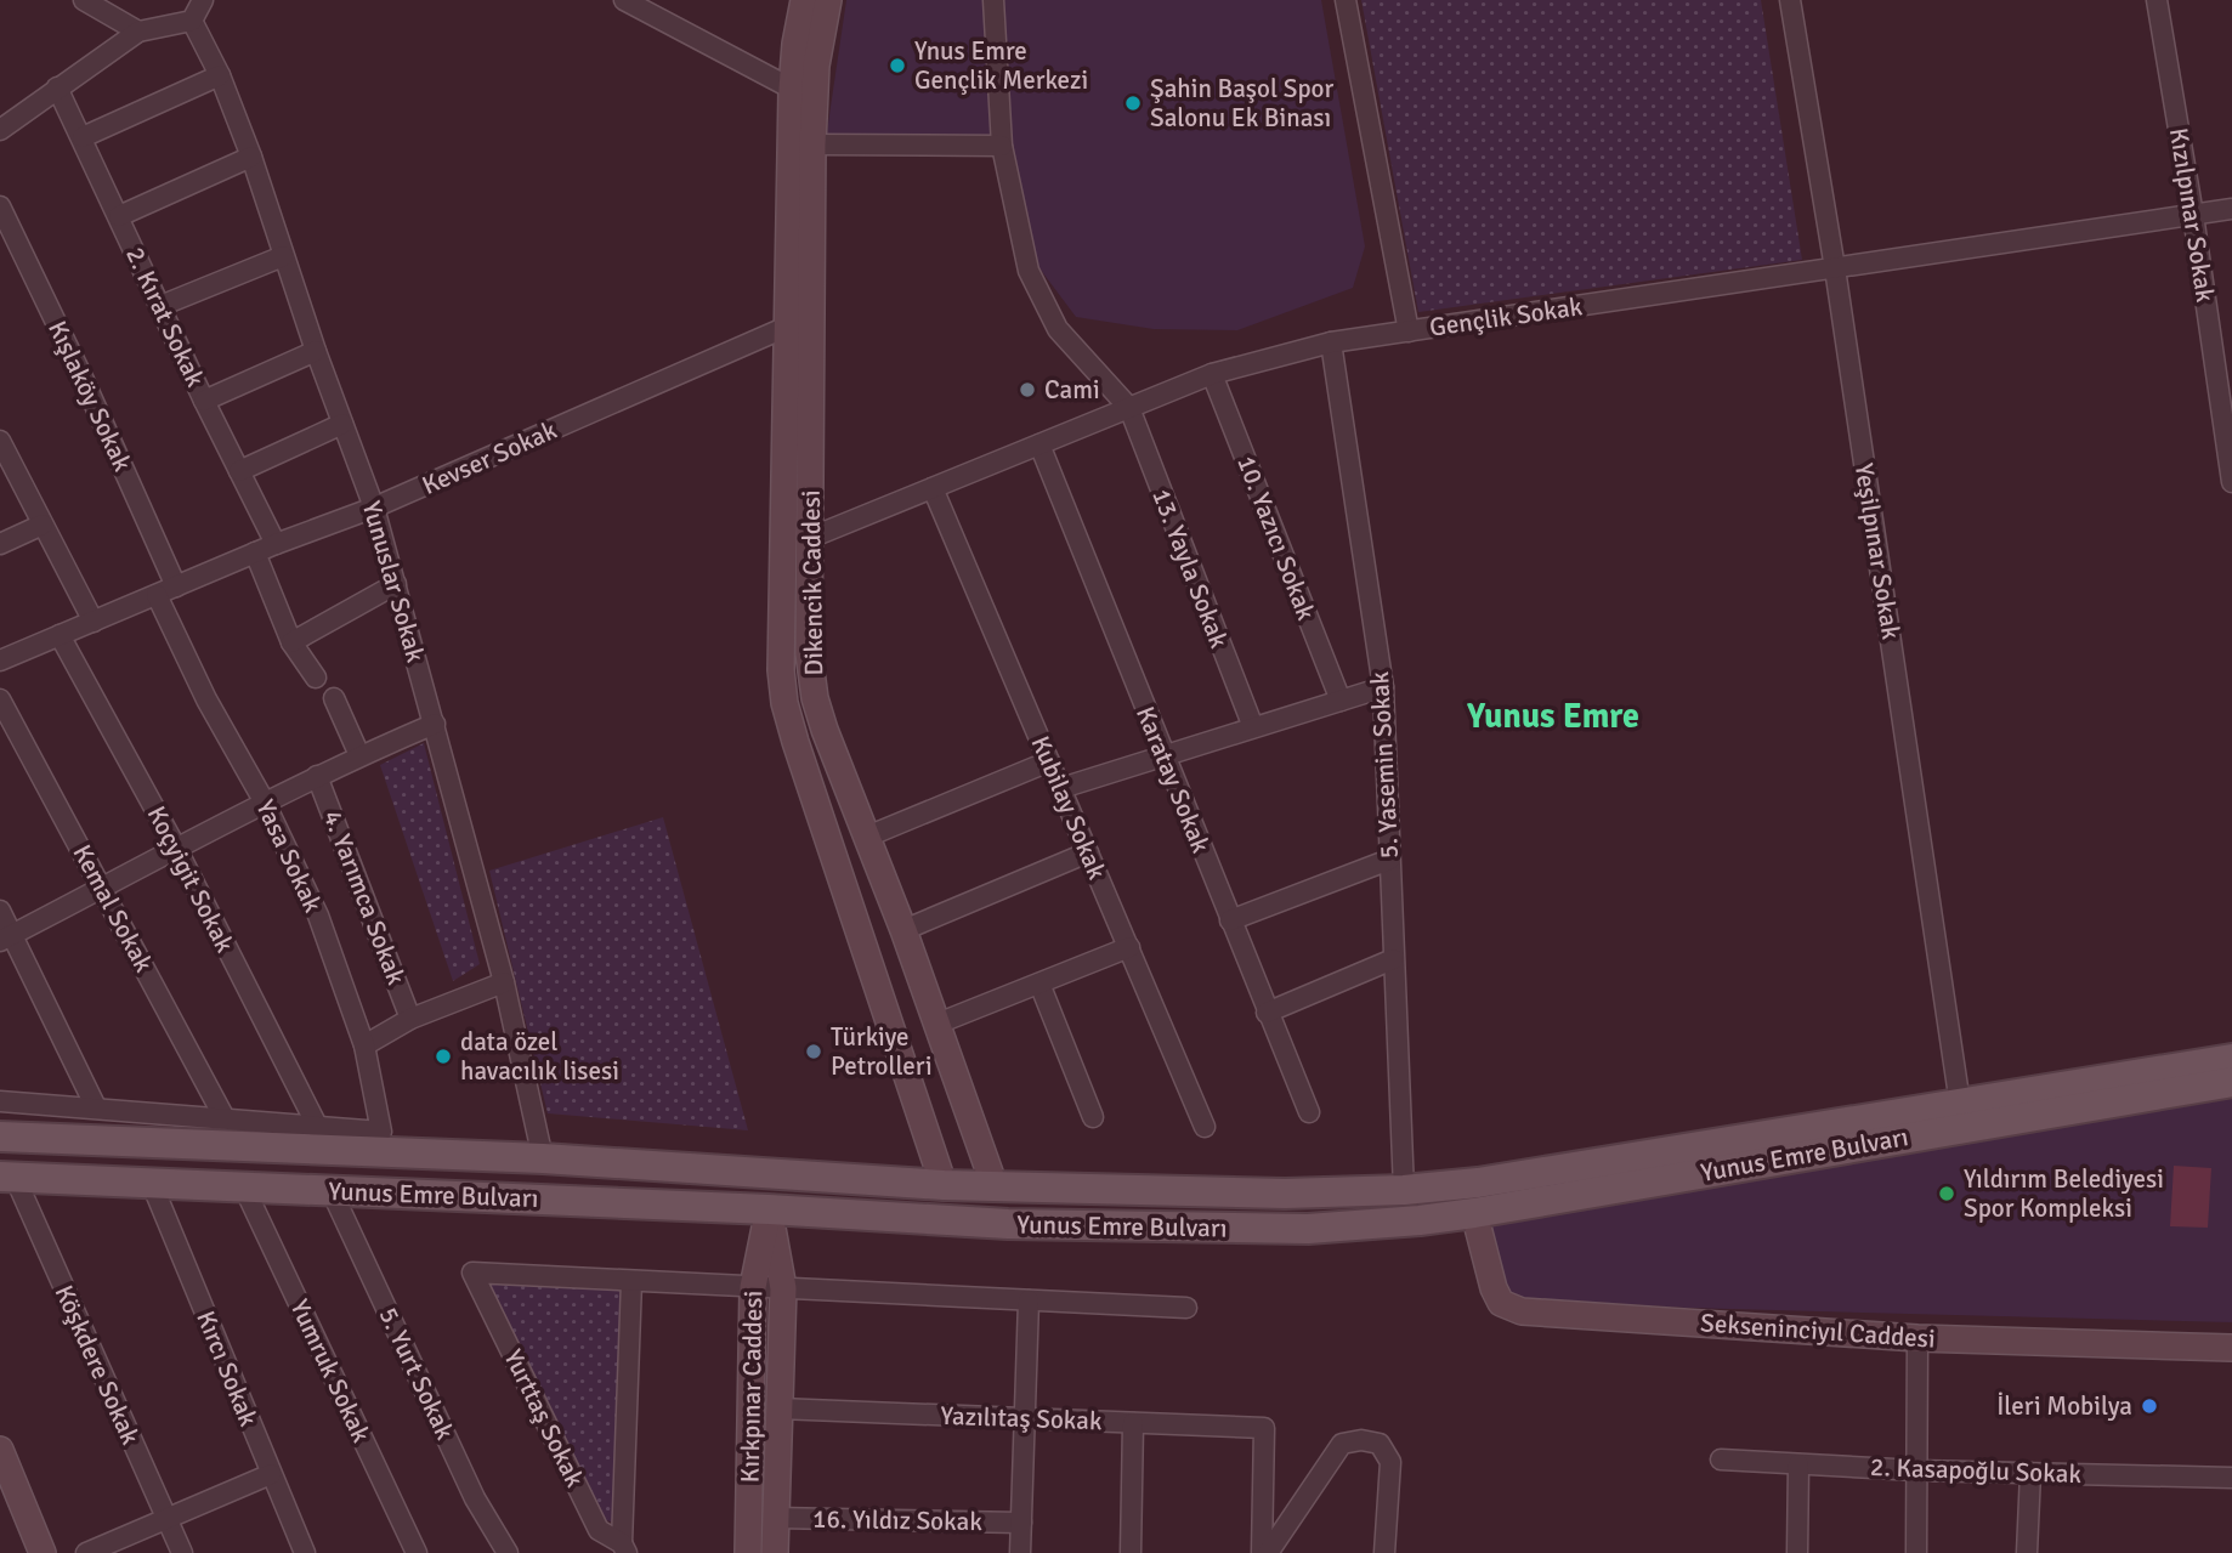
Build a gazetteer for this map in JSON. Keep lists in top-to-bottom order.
{
  "streets": {
    "main road": [
      "Dikencik Caddesi",
      "Yunus Emre Bulvarı",
      "Sekseninciyıl Caddesi",
      "Kırkpınar Caddesi"
    ],
    "street": [
      "Kızılpınar Sokak",
      "2. Kırat Sokak",
      "Gençlik Sokak",
      "Kışlaköy Sokak",
      "Kevser Sokak",
      "10. Yazıcı Sokak",
      "Yeşilpınar Sokak",
      "13. Yayla Sokak",
      "Yunuslar Sokak",
      "5. Yasemin Sokak",
      "Karatay Sokak",
      "Kubilay Sokak",
      "Yasa Sokak",
      "Koçyigit Sokak",
      "4. Yarımca Sokak",
      "Kemal Sokak",
      "Köşkdere Sokak",
      "Kırcı Sokak",
      "Yumruk Sokak",
      "5. Yurt Sokak",
      "Yurttaş Sokak",
      "Yazılıtaş Sokak",
      "2. Kasapoğlu Sokak",
      "16. Yıldız Sokak"
    ]
  },
  "crossings": [
    ["Kızılpınar Sokak", "Gençlik Sokak"],
    ["2. Kırat Sokak", "Kevser Sokak"],
    ["Gençlik Sokak", "10. Yazıcı Sokak"],
    ["Gençlik Sokak", "Yeşilpınar Sokak"],
    ["Gençlik Sokak", "13. Yayla Sokak"],
    ["Gençlik Sokak", "Dikencik Caddesi"],
    ["Gençlik Sokak", "5. Yasemin Sokak"],
    ["Gençlik Sokak", "Karatay Sokak"],
    ["Gençlik Sokak", "Kubilay Sokak"],
    ["Kışlaköy Sokak", "Kevser Sokak"],
    ["Kevser Sokak", "Yunuslar Sokak"],
    ["Kevser Sokak", "Dikencik Caddesi"],
    ["Kevser Sokak", "Yasa Sokak"],
    ["Kevser Sokak", "Koçyigit Sokak"],
    ["Yeşilpınar Sokak", "Yunus Emre Bulvarı"],
    ["Yunuslar Sokak", "Yunus Emre Bulvarı"],
    ["Dikencik Caddesi", "Yunus Emre Bulvarı"],
    ["5. Yasemin Sokak", "Yunus Emre Bulvarı"],
    ["Yasa Sokak", "Koçyigit Sokak"],
    ["Yunus Emre Bulvarı", "Sekseninciyıl Caddesi"],
    ["Yunus Emre Bulvarı", "Köşkdere Sokak"],
    ["Yunus Emre Bulvarı", "Kırcı Sokak"],
    ["Yunus Emre Bulvarı", "Yumruk Sokak"],
    ["Yunus Emre Bulvarı", "5. Yurt Sokak"],
    ["Yunus Emre Bulvarı", "Kırkpınar Caddesi"],
    ["Kırkpınar Caddesi", "Yazılıtaş Sokak"],
    ["Kırkpınar Caddesi", "16. Yıldız Sokak"]
  ],
  "districts": ["Yunus Emre"],
  "places": [
    "Ynus Emre Gençlik Merkezi",
    "Şahin Başol Spor Salonu Ek Binası",
    "Cami",
    "Türkiye Petrolleri",
    "data özel havacılık lisesi",
    "Yıldırım Belediyesi Spor Kompleksi",
    "İleri Mobilya"
  ]
}
